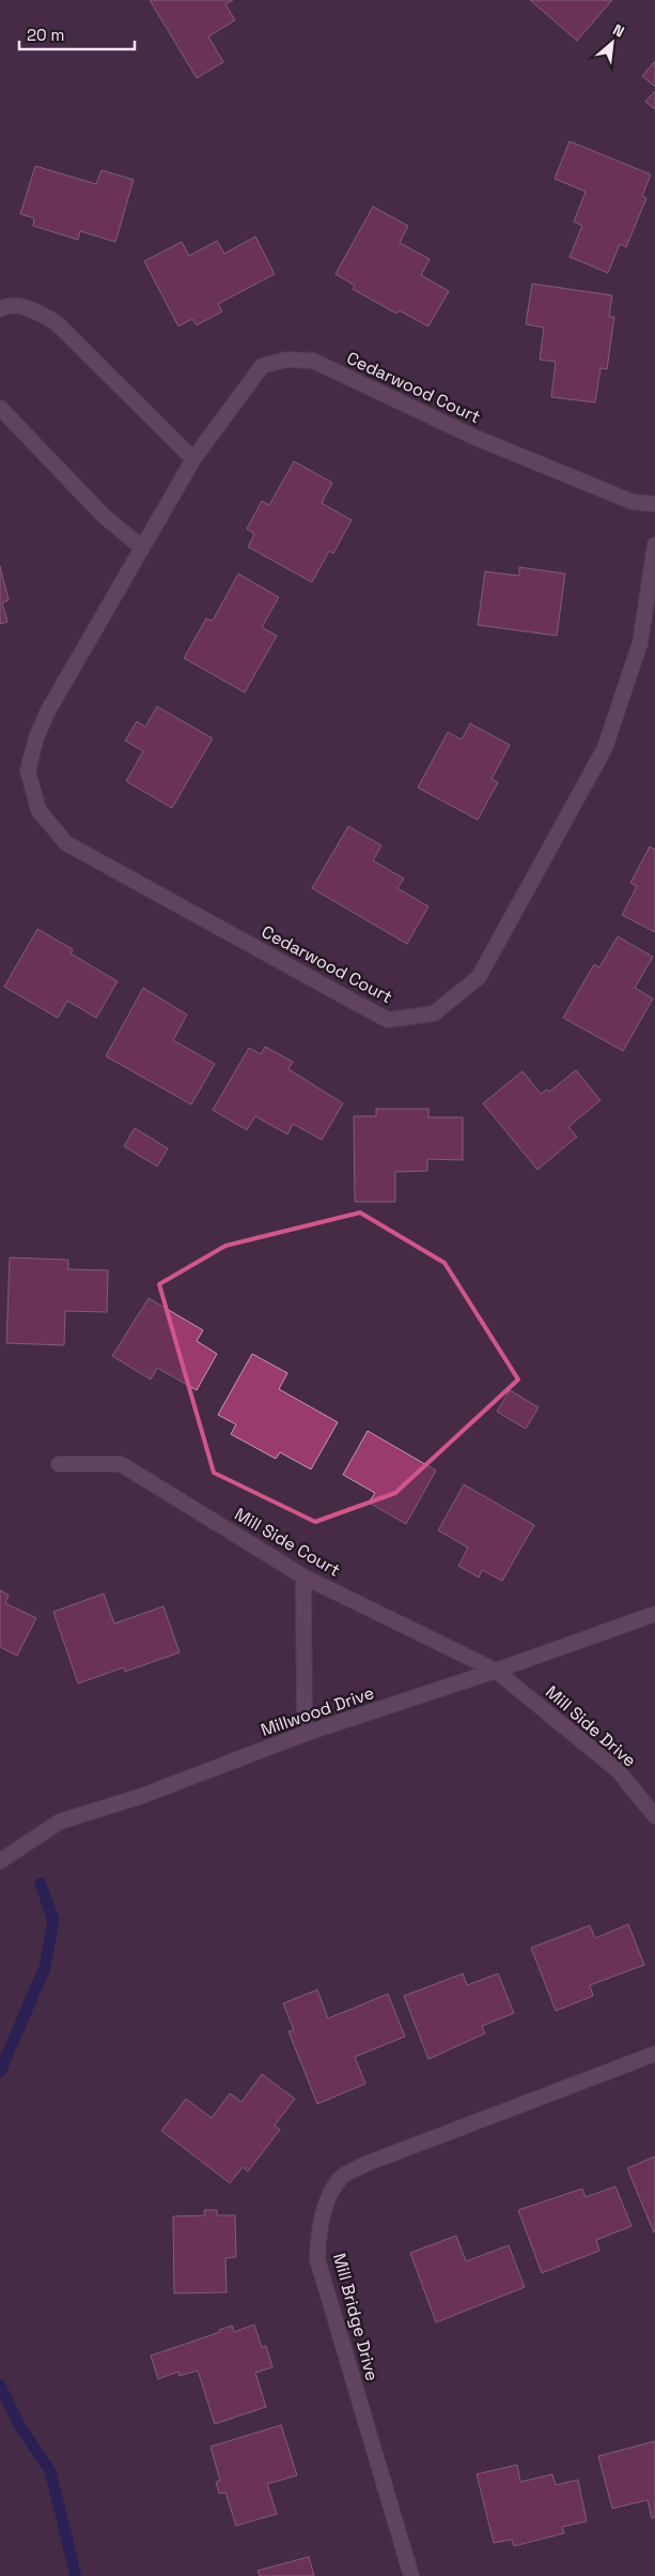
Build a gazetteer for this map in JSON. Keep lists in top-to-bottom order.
{
  "streets": {
    "street": [
      "Cedarwood Court",
      "Mill Side Court",
      "Millwood Drive",
      "Mill Side Drive",
      "Mill Bridge Drive"
    ]
  },
  "crossings": [
    ["Mill Side Court", "Millwood Drive"],
    ["Mill Side Court", "Mill Side Drive"],
    ["Millwood Drive", "Mill Side Drive"]
  ],
  "scale_bar": "20 m",
  "north": "top right"
}
